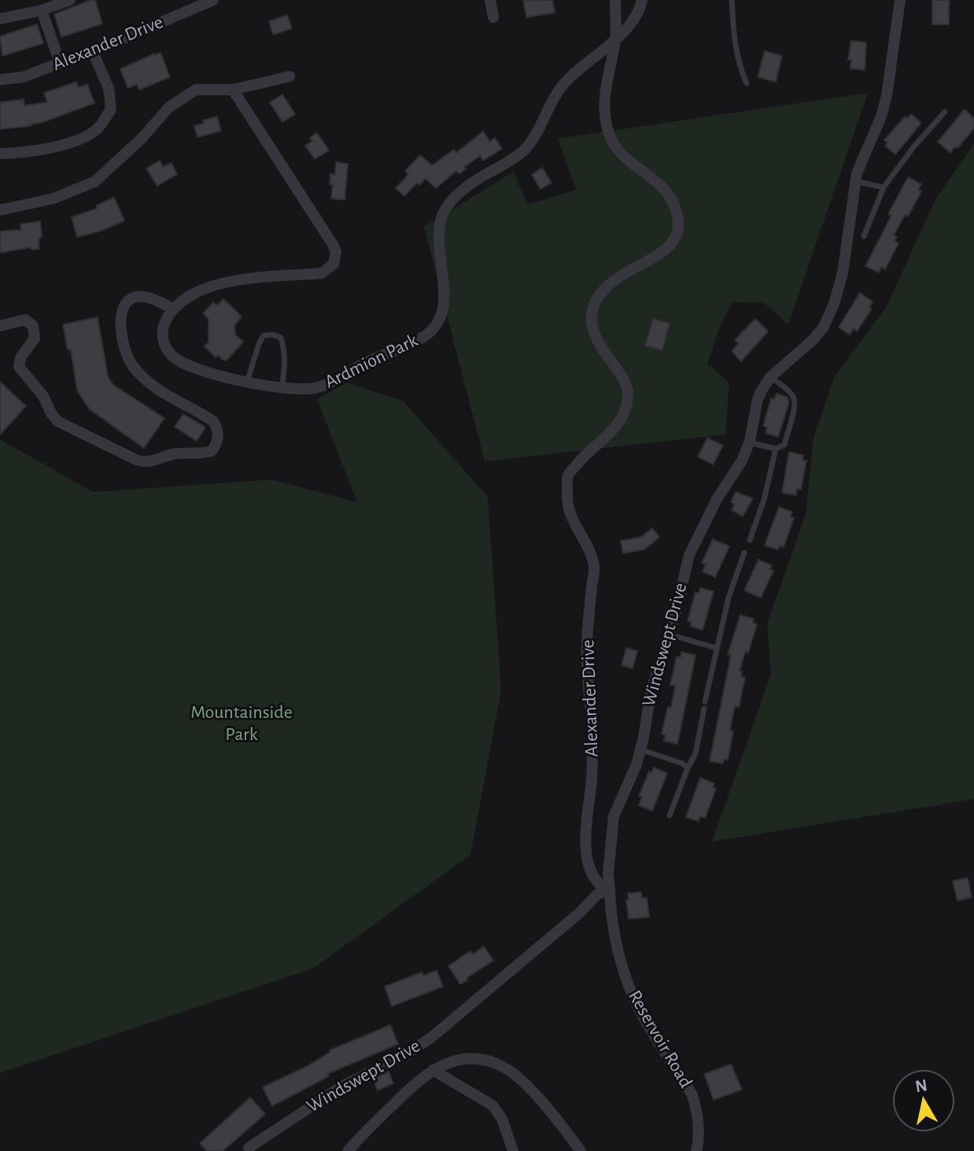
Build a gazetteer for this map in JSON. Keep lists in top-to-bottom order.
{
  "streets": {
    "street": [
      "Alexander Drive",
      "Ardmion Park",
      "Windswept Drive",
      "Reservoir Road"
    ]
  },
  "crossings": [
    ["Alexander Drive", "Ardmion Park"],
    ["Alexander Drive", "Windswept Drive"],
    ["Alexander Drive", "Reservoir Road"],
    ["Windswept Drive", "Reservoir Road"]
  ],
  "parks": ["Mountainside Park"],
  "north": "top"
}
